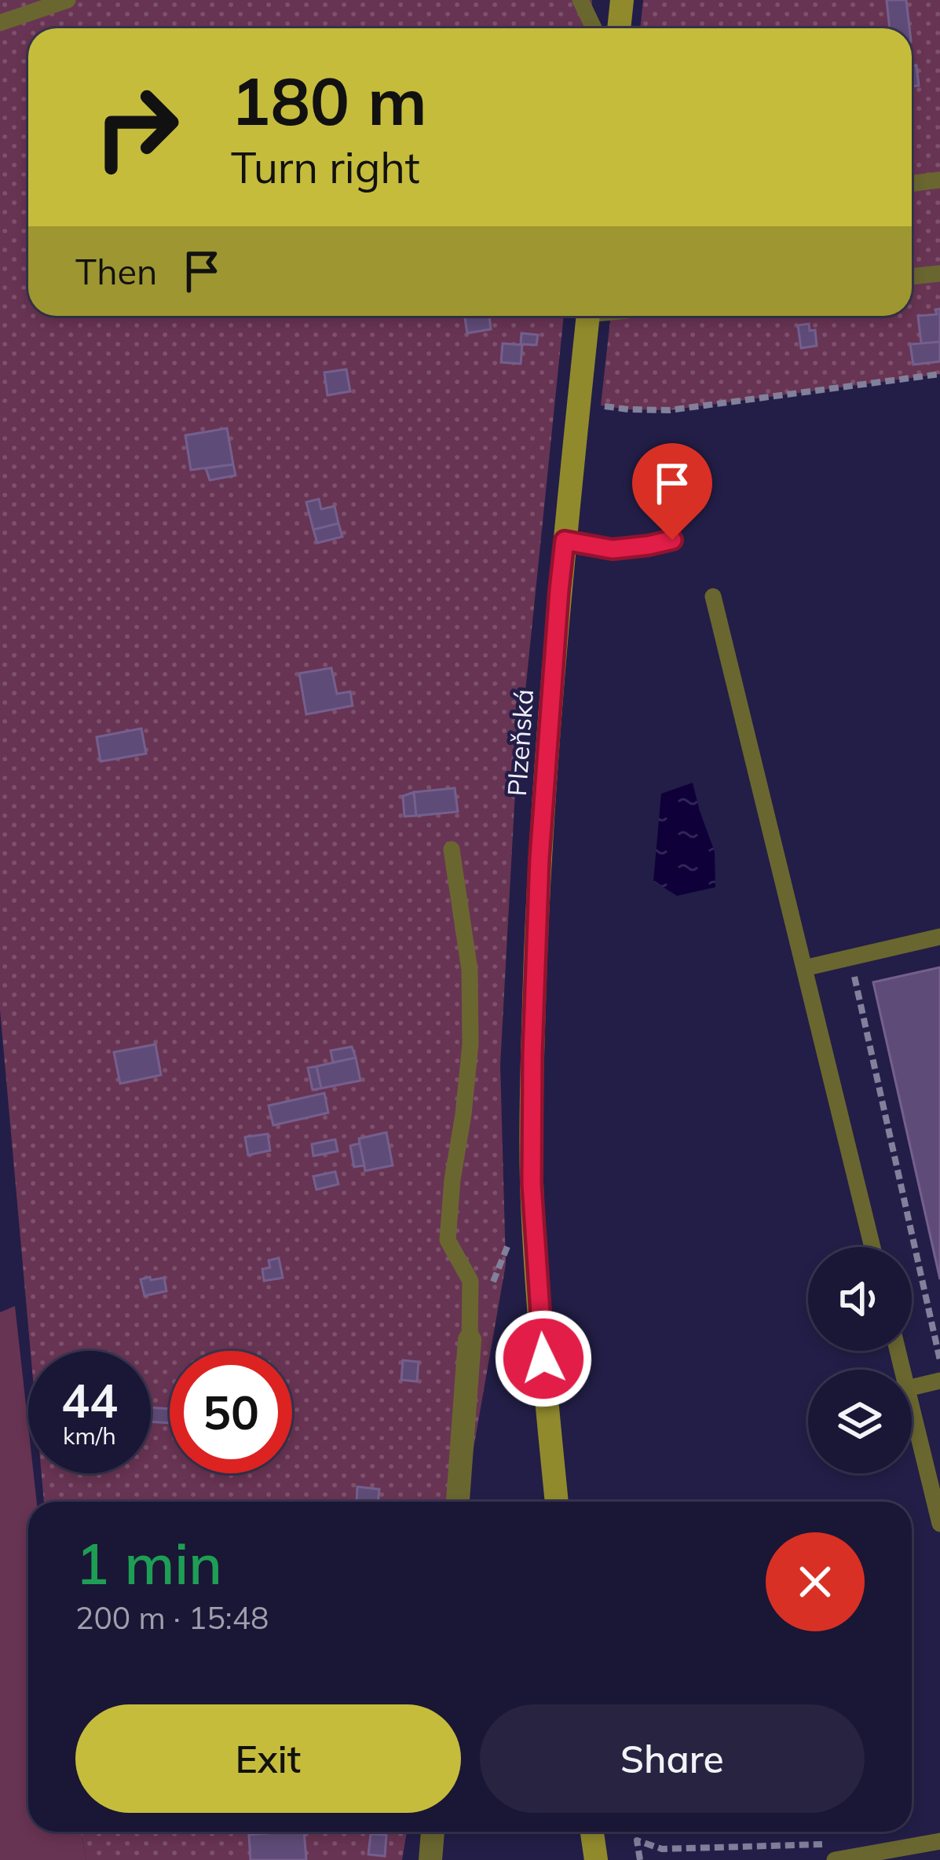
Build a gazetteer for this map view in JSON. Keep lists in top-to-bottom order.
{
  "streets": {
    "main road": ["Plzeňská"]
  },
  "page": {
    "turn": ["180 m", "Turn right"],
    "then": "Then",
    "speed": "44 km/h",
    "limit": "50",
    "heading": ["1 min", "200 m · 15:48"],
    "buttons": ["Exit", "Share"]
  }
}
